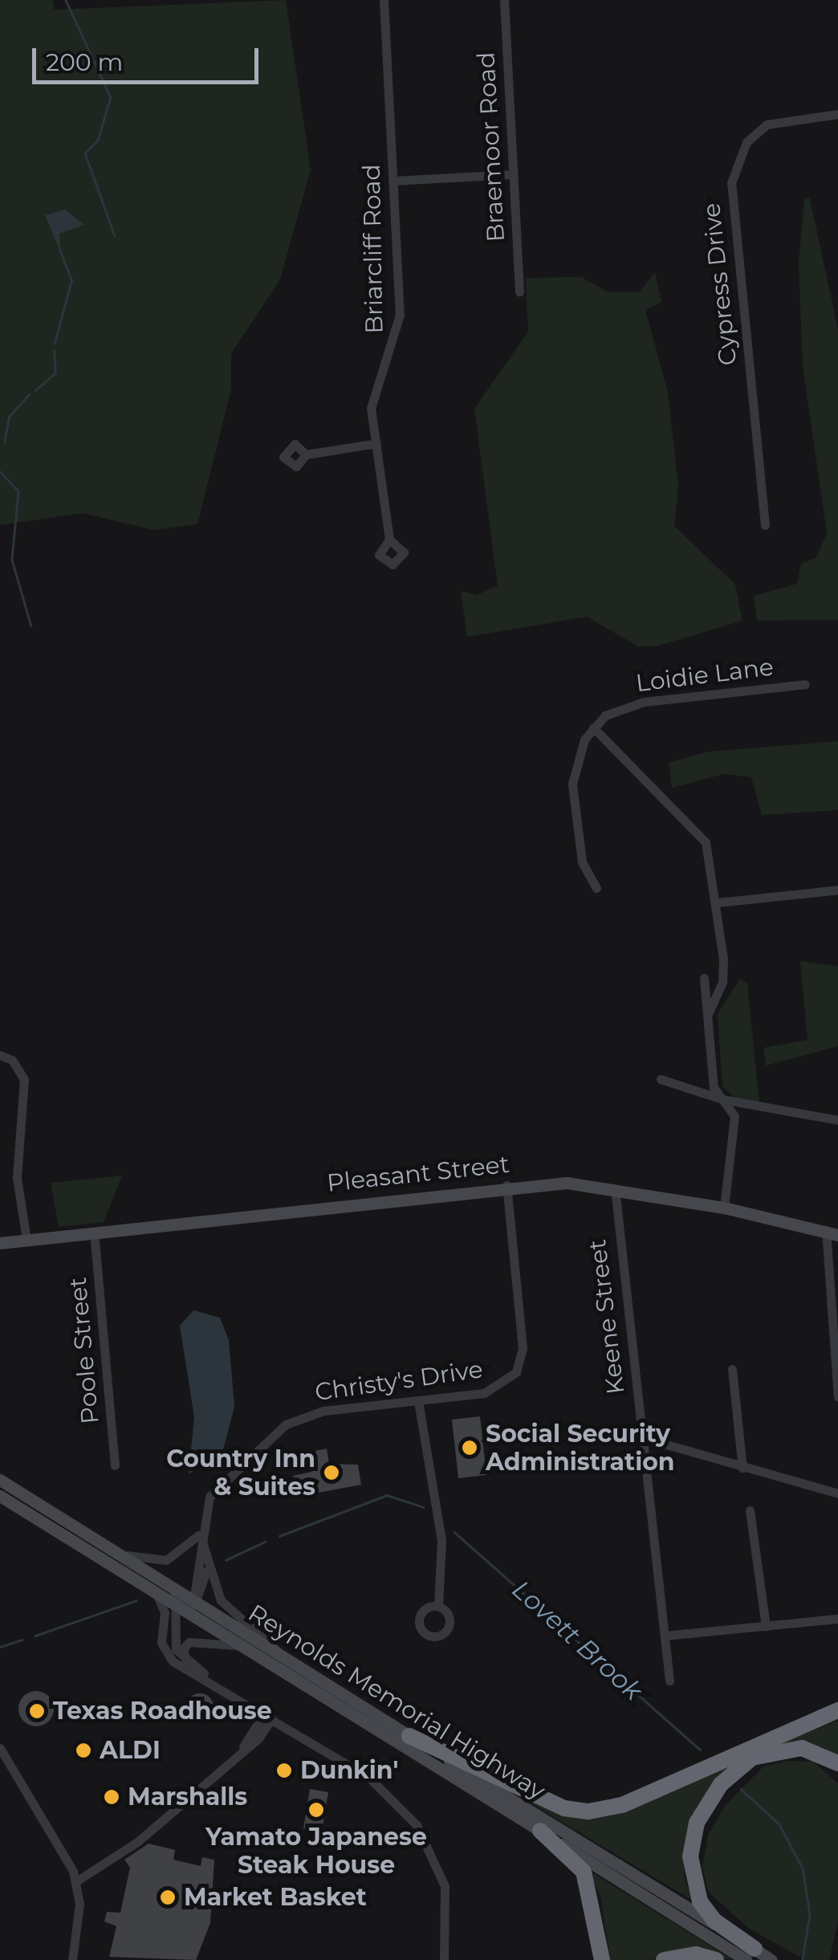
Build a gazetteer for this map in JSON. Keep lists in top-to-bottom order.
{
  "streets": {
    "main road": ["Pleasant Street", "Reynolds Memorial Highway"],
    "street": [
      "Braemoor Road",
      "Briarcliff Road",
      "Cypress Drive",
      "Loidie Lane",
      "Keene Street",
      "Poole Street",
      "Christy's Drive"
    ]
  },
  "crossings": [
    ["Pleasant Street", "Keene Street"],
    ["Pleasant Street", "Poole Street"],
    ["Pleasant Street", "Christy's Drive"],
    ["Christy's Drive", "Reynolds Memorial Highway"]
  ],
  "water": ["Lovett Brook"],
  "places": [
    "Social Security Administration",
    "Country Inn & Suites",
    "Texas Roadhouse",
    "ALDI",
    "Dunkin'",
    "Marshalls",
    "Yamato Japanese Steak House",
    "Market Basket"
  ],
  "scale_bar": "200 m"
}
